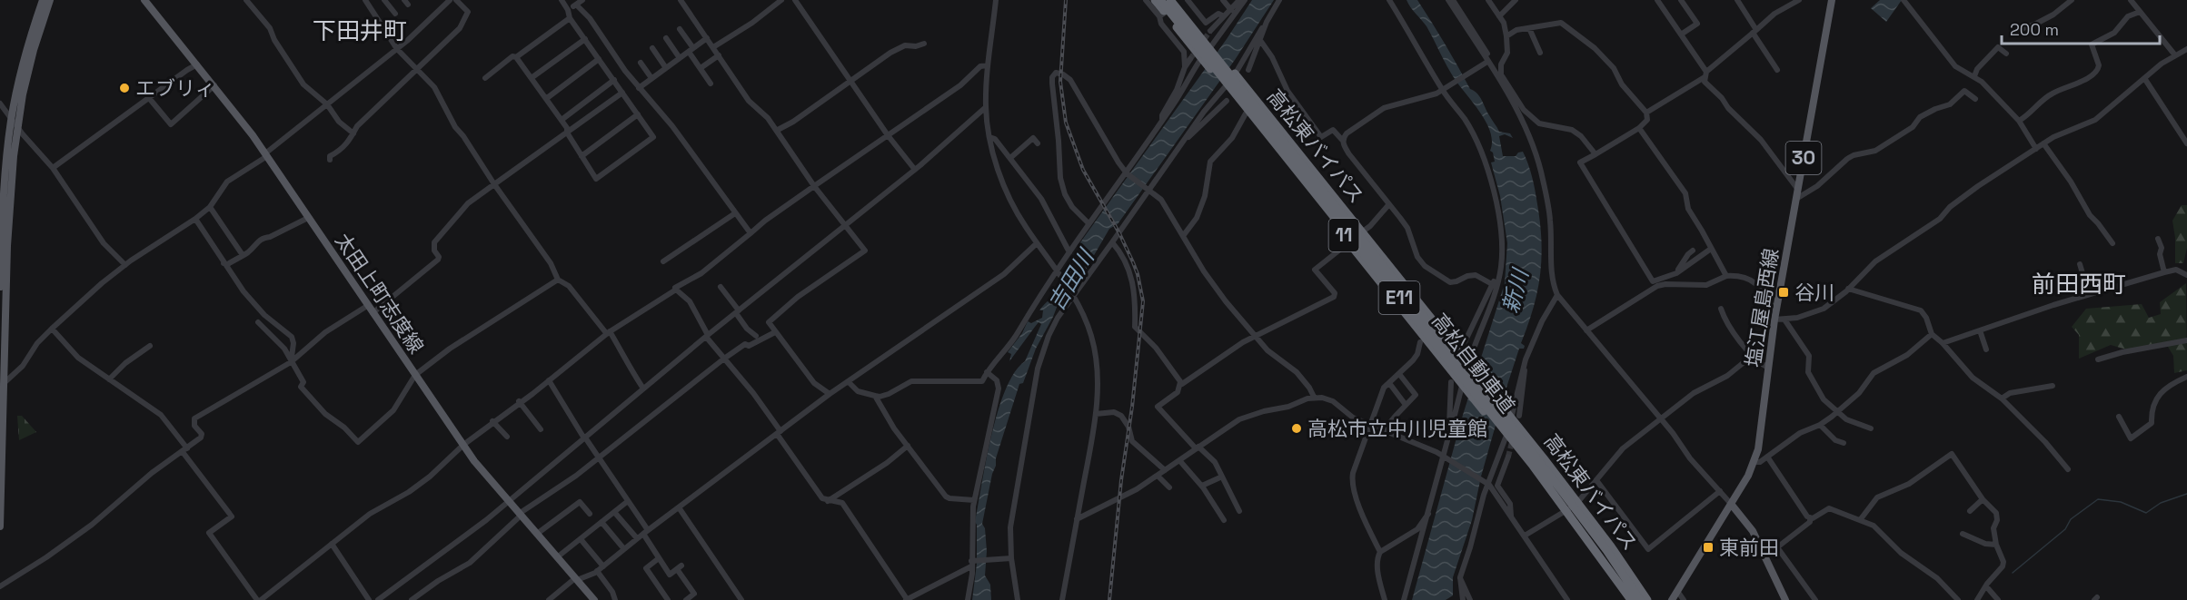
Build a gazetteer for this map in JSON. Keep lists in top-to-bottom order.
{
  "streets": {
    "highway": [
      "高松東バイパス",
      "11",
      "E11",
      "高松自動車道"
    ],
    "main road": ["30", "太田上町志度線", "塩江屋島西線"]
  },
  "crossings": [
    ["高松東バイパス", "高松自動車道"]
  ],
  "districts": ["下田井町", "前田西町"],
  "water": ["吉田川", "新川"],
  "places": {
    "other": ["エブリィ", "高松市立中川児童館"],
    "transit": ["谷川", "東前田"]
  },
  "scale_bar": "200 m"
}
